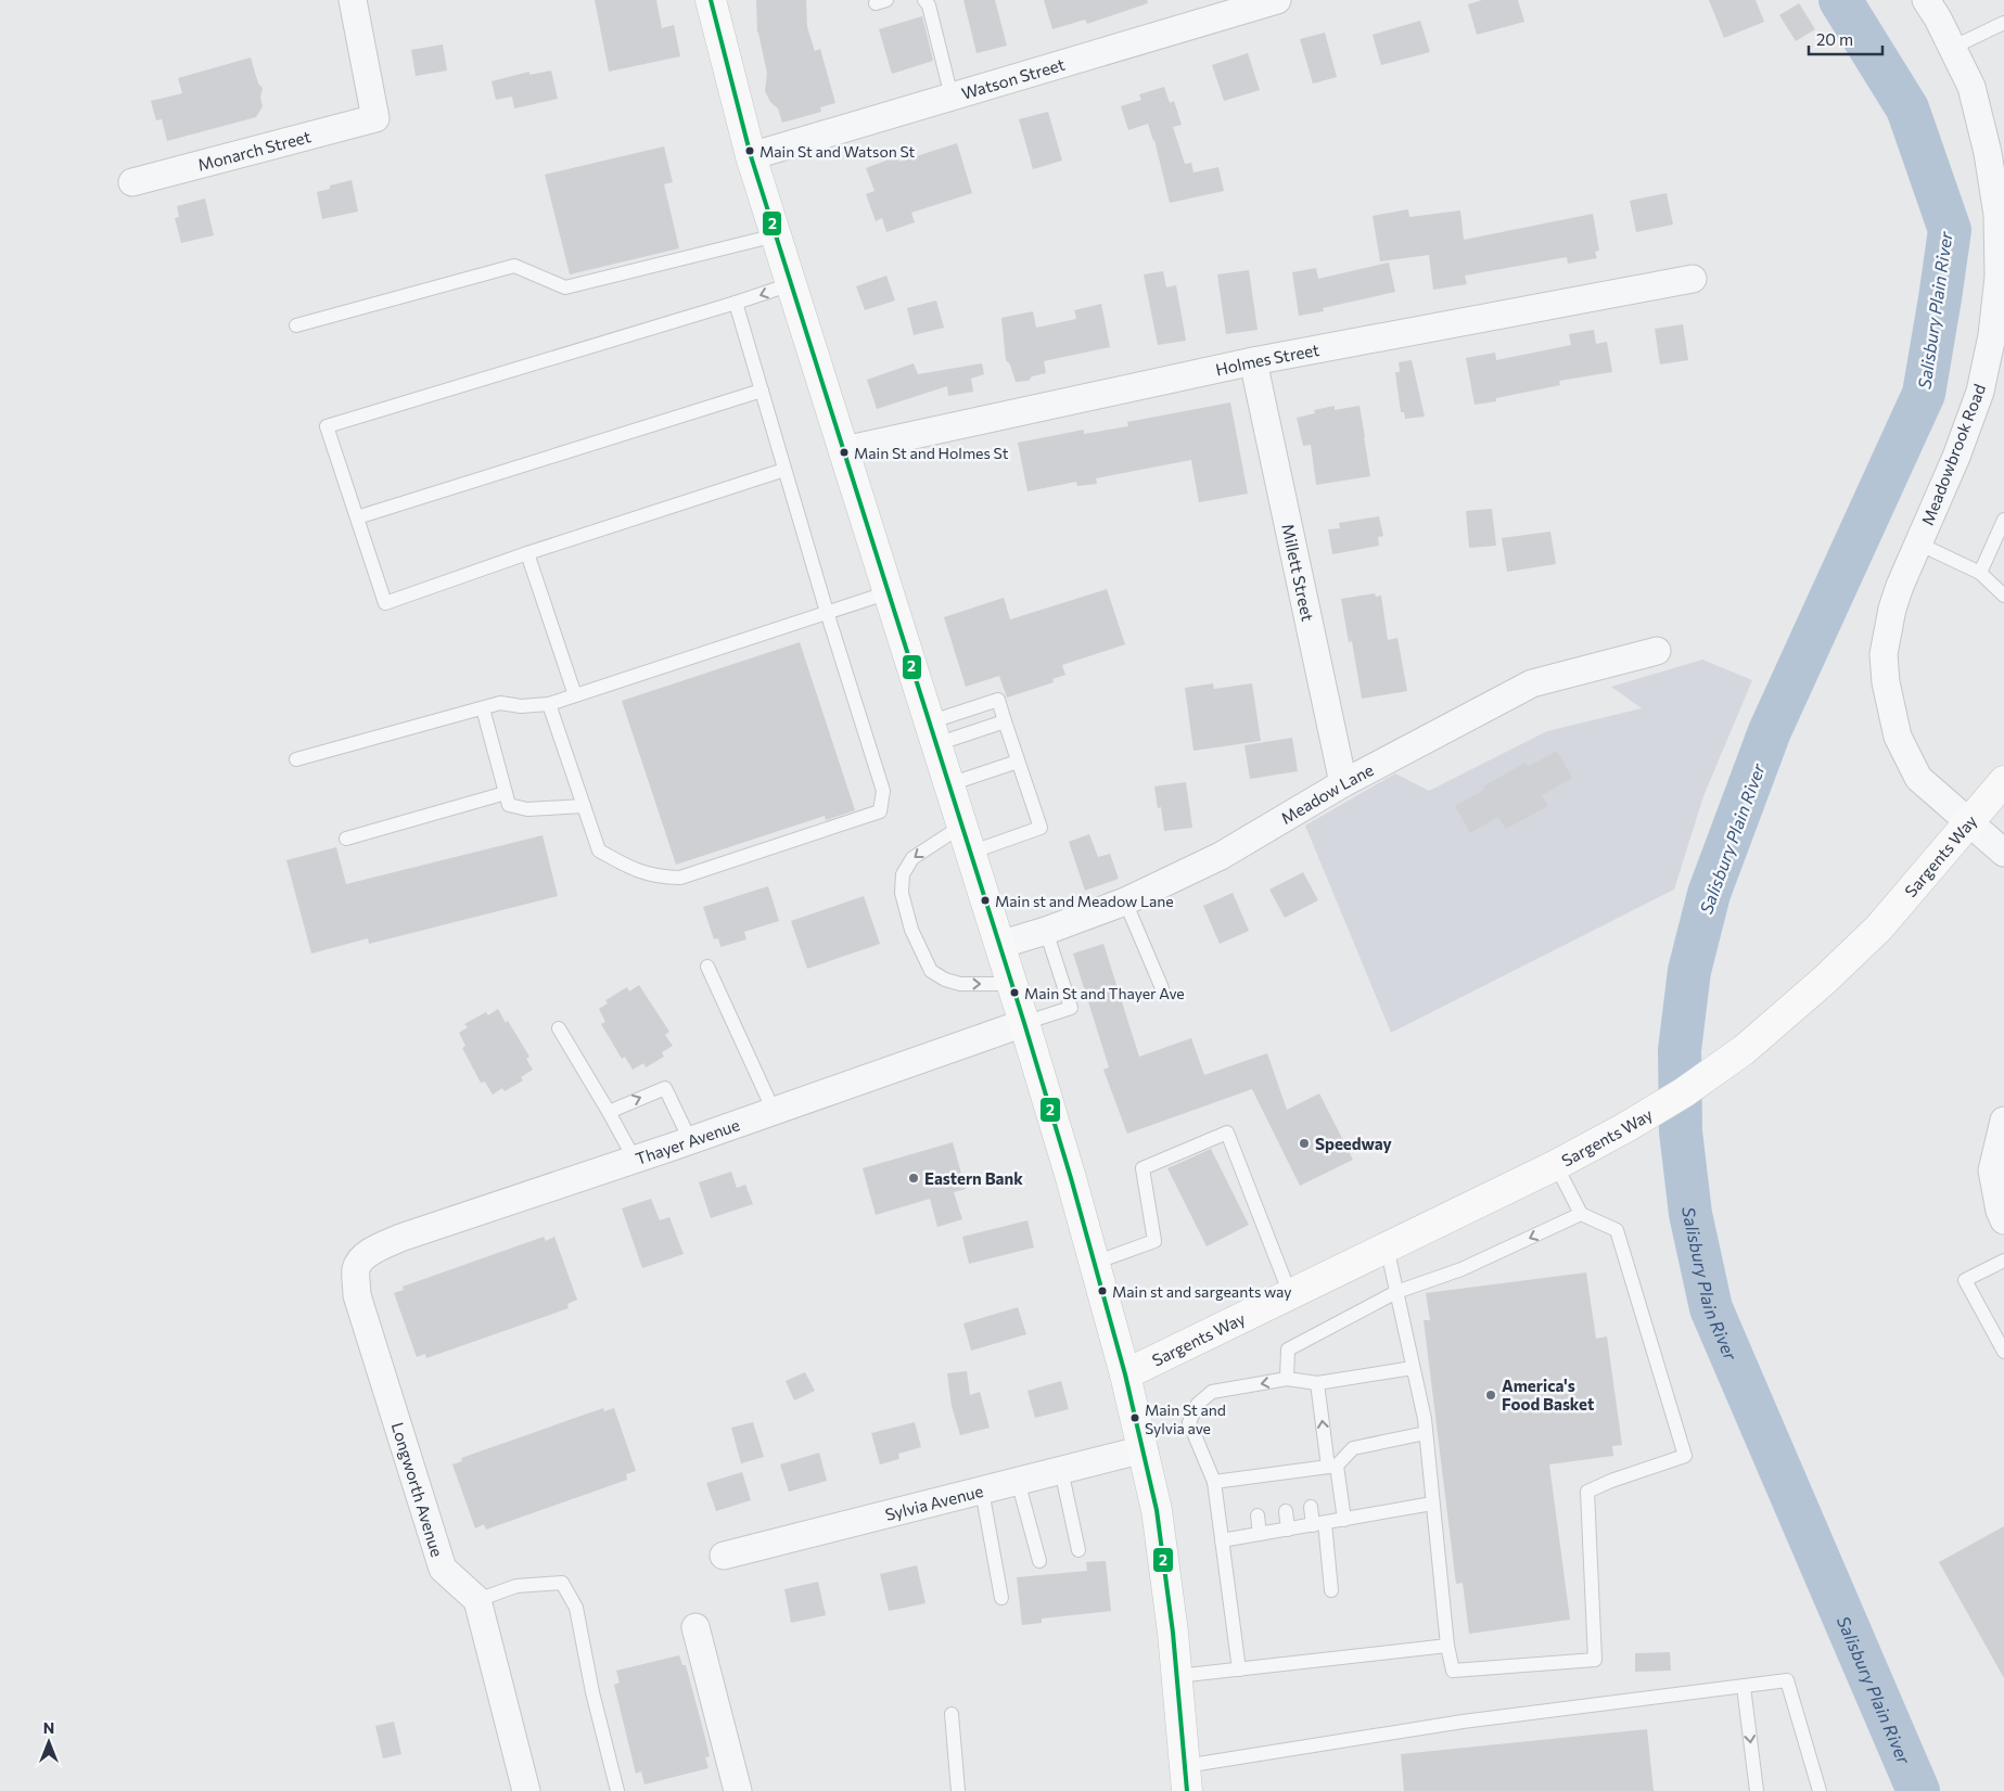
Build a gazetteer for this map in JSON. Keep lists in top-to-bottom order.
{
  "streets": {
    "main road": ["Sargents Way"],
    "street": [
      "Watson Street",
      "Monarch Street",
      "Holmes Street",
      "Meadowbrook Road",
      "Millett Street",
      "Meadow Lane",
      "Thayer Avenue",
      "Longworth Avenue",
      "Sylvia Avenue"
    ]
  },
  "crossings": [
    ["Holmes Street", "Millett Street"],
    ["Meadowbrook Road", "Sargents Way"],
    ["Millett Street", "Meadow Lane"],
    ["Thayer Avenue", "Longworth Avenue"]
  ],
  "water": ["Salisbury Plain River"],
  "places": [
    "Main St and Watson St",
    "Main St and Holmes St",
    "Main st and Meadow Lane",
    "Main St and Thayer Ave",
    "Speedway",
    "Eastern Bank",
    "Main st and sargeants way",
    "America's Food Basket",
    "Main St and Sylvia ave"
  ],
  "lines": ["transit line 2"],
  "scale_bar": "20 m",
  "north": "top"
}
